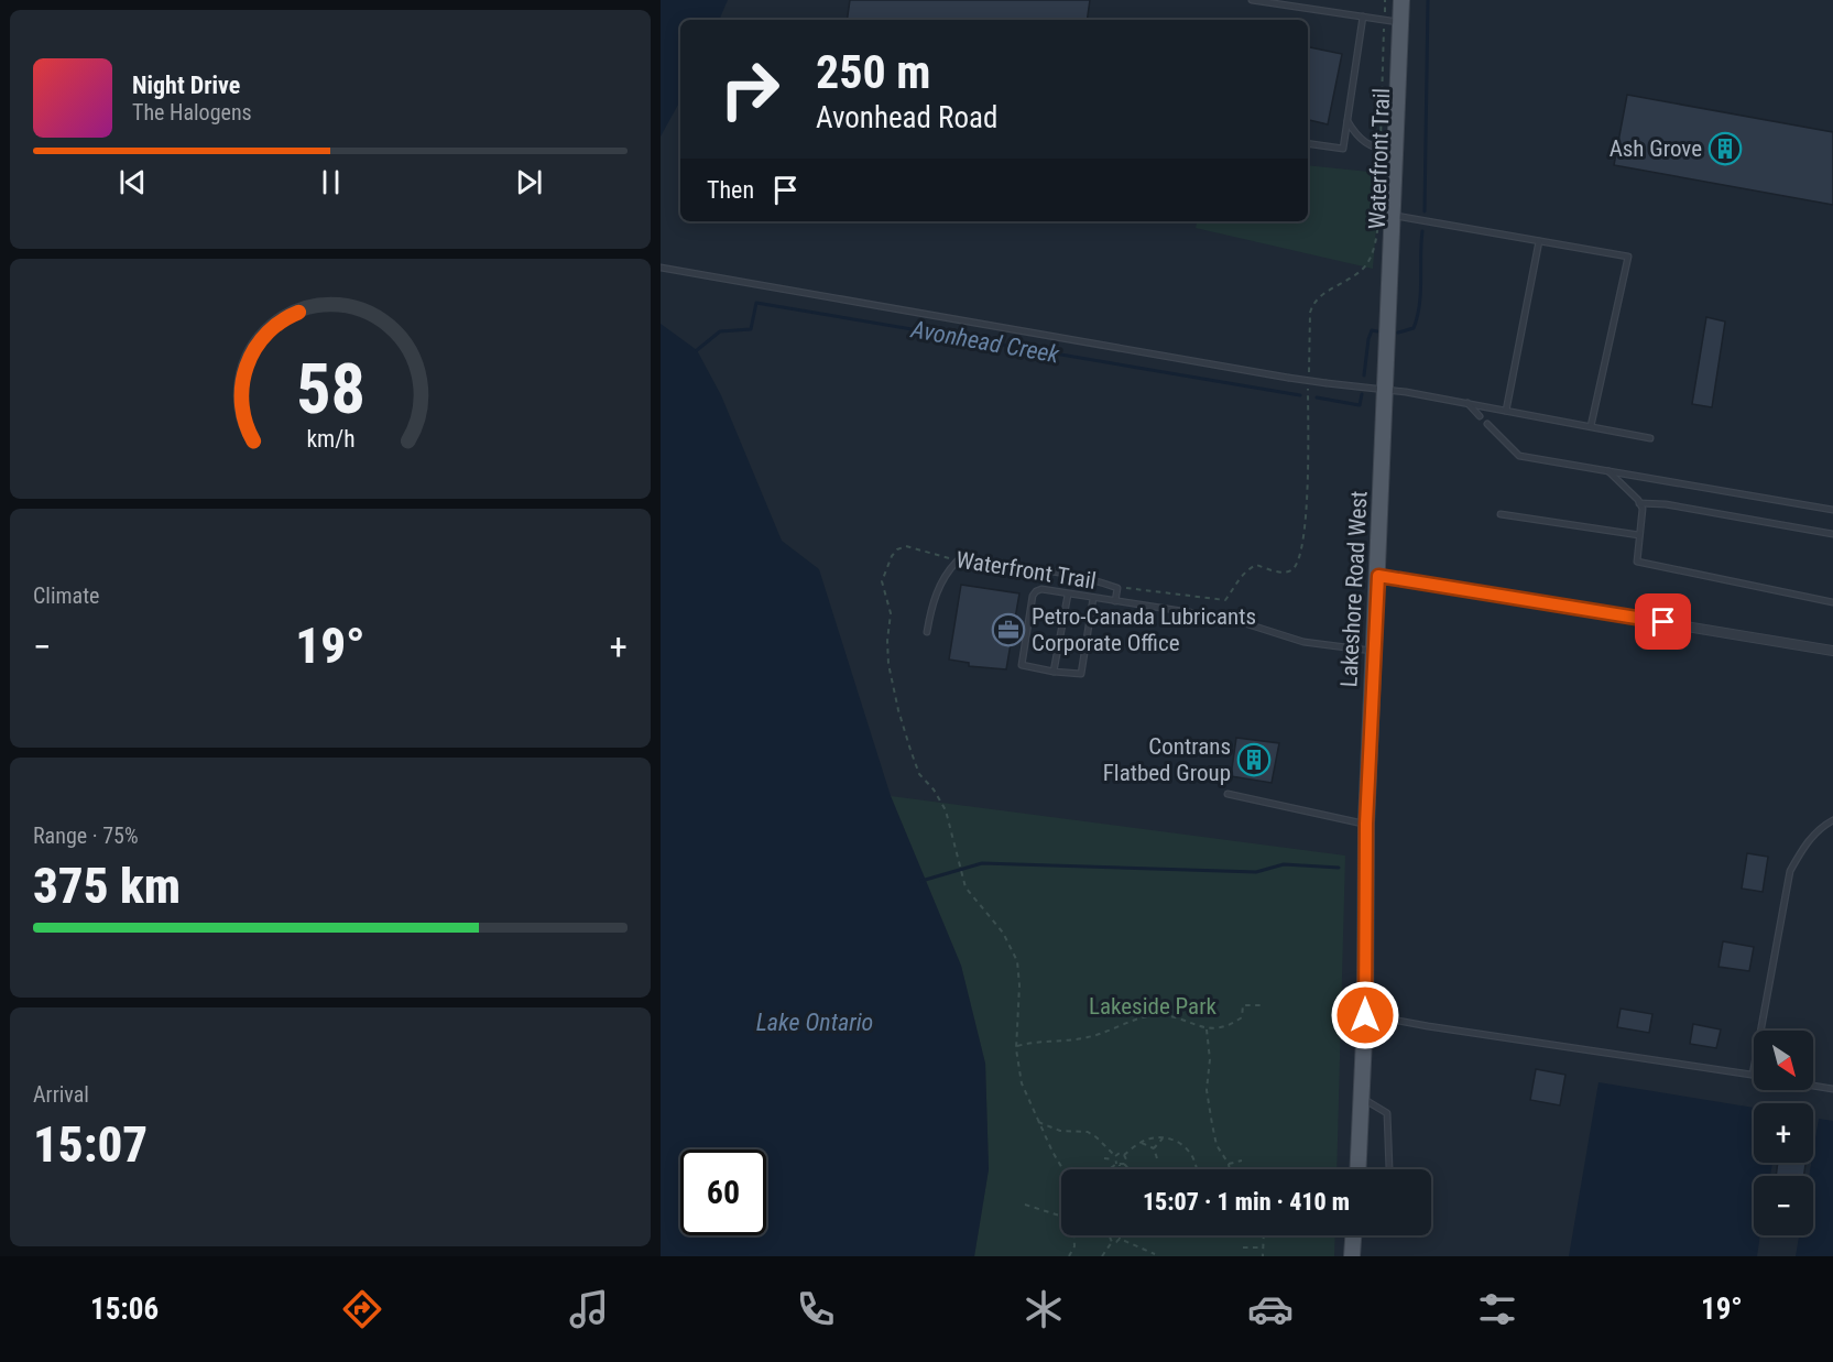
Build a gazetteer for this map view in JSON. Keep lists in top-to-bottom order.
{
  "streets": {
    "main road": ["Lakeshore Road West"],
    "lane": ["Waterfront Trail"]
  },
  "crossings": [
    ["Waterfront Trail", "Lakeshore Road West"]
  ],
  "water": ["Avonhead Creek", "Lake Ontario"],
  "parks": ["Lakeside Park"],
  "places": {
    "building": ["Ash Grove", "Contrans Flatbed Group"],
    "office": ["Petro-Canada Lubricants Corporate Office"]
  },
  "north": "bottom right",
  "page": {
    "turn": ["250 m", "Avonhead Road"],
    "song": ["Night Drive", "The Halogens"],
    "then": "Then",
    "tile": [
      "Climate",
      ["Range · 75%", "375 km"],
      ["Arrival", "15:07"]
    ],
    "heat": ["−", "19°", "+"],
    "map_buttons": ["+", "−"],
    "limit": "60",
    "trip": "15:07 · 1 min · 410 m",
    "tabs": ["15:06", "19°"],
    "gauge": ["58", "km/h"]
  }
}
